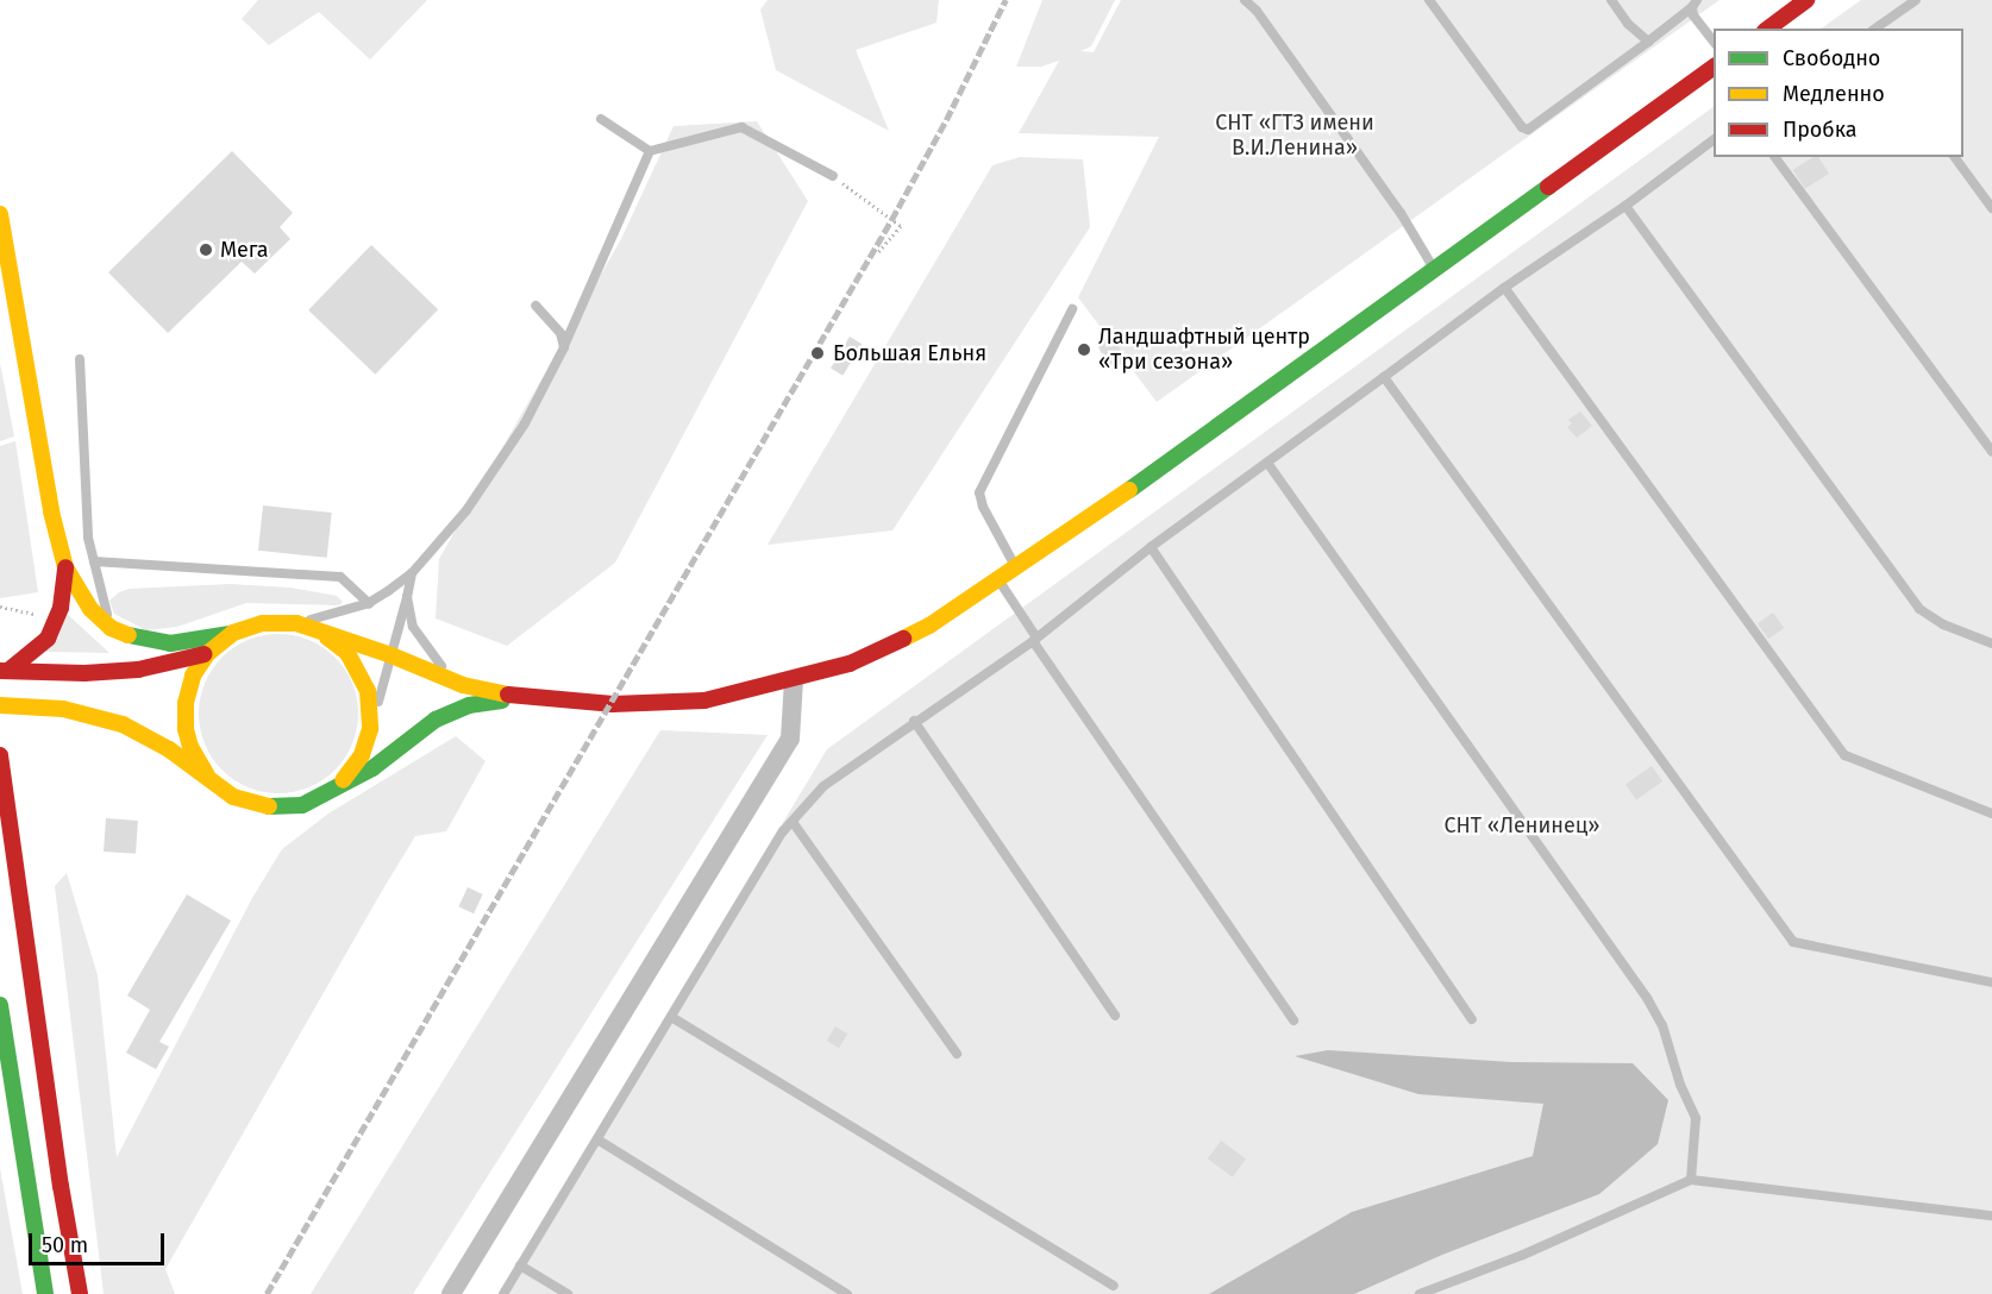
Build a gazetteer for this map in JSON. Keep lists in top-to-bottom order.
{
  "parks": ["СНТ «ГТЗ имени В.И.Ленина»", "СНТ «Ленинец»"],
  "places": ["Мега", "Ландшафтный центр «Три сезона»", "Большая Ельня"],
  "legend": ["Свободно", "Медленно", "Пробка"],
  "scale_bar": "50 m"
}
